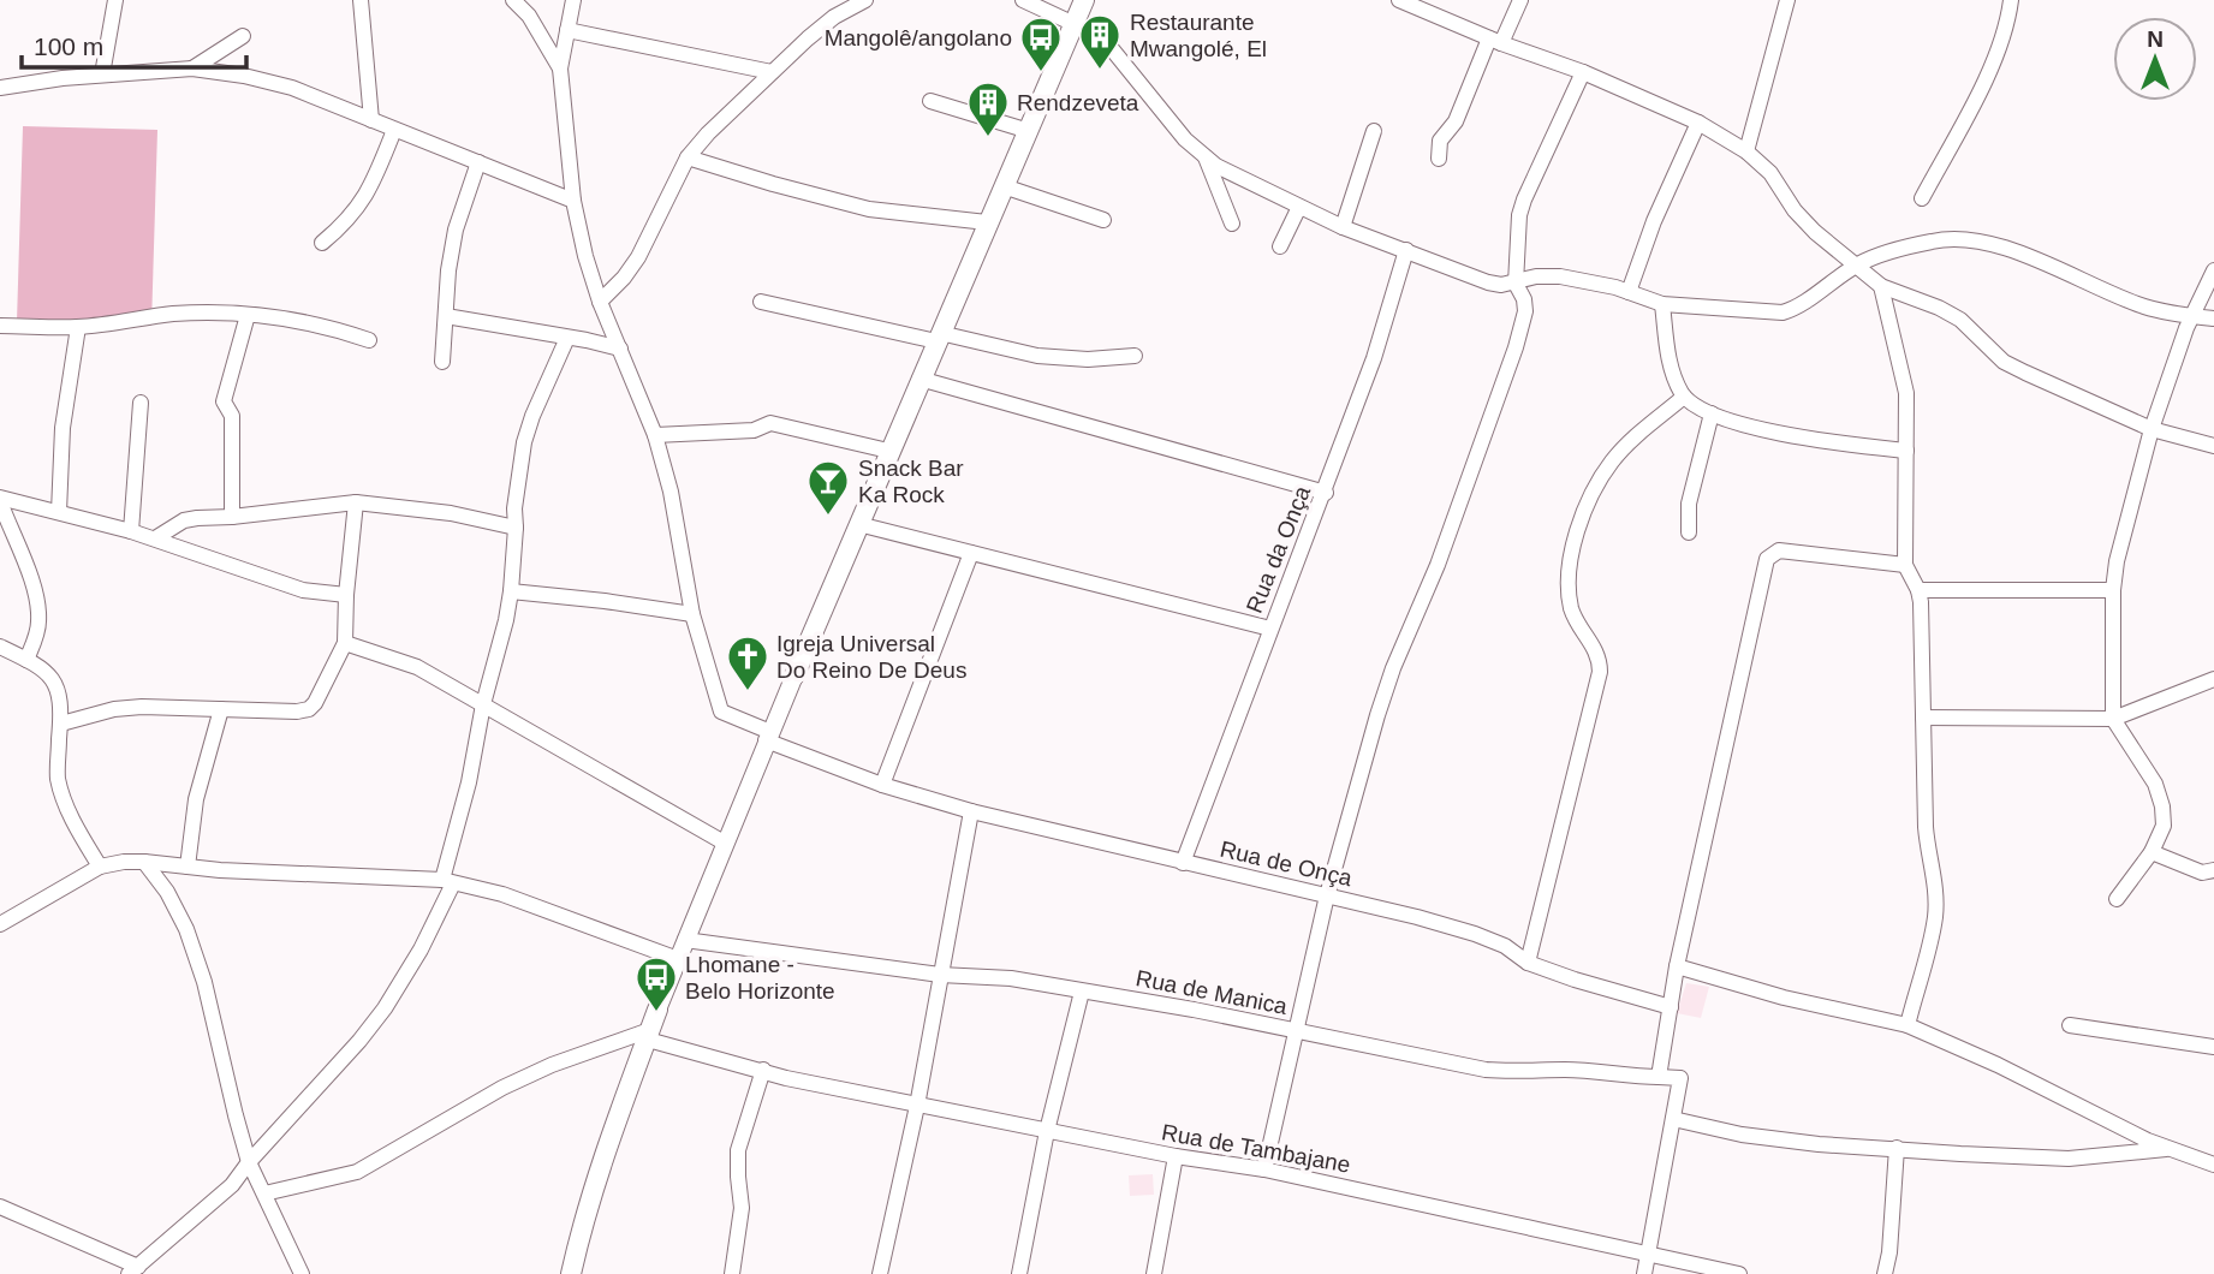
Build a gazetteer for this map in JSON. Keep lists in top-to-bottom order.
{
  "streets": {
    "street": [
      "Rua da Onça",
      "Rua de Onça",
      "Rua de Manica",
      "Rua de Tambajane"
    ]
  },
  "crossings": [
    ["Rua da Onça", "Rua de Onça"]
  ],
  "places": {
    "building": ["Restaurante Mwangolé, El", "Rendzeveta"],
    "bus stop": ["Mangolê/angolano", "Lhomane - Belo Horizonte"],
    "bar": ["Snack Bar Ka Rock"],
    "church": ["Igreja Universal Do Reino De Deus"]
  },
  "scale_bar": "100 m",
  "north": "top"
}
